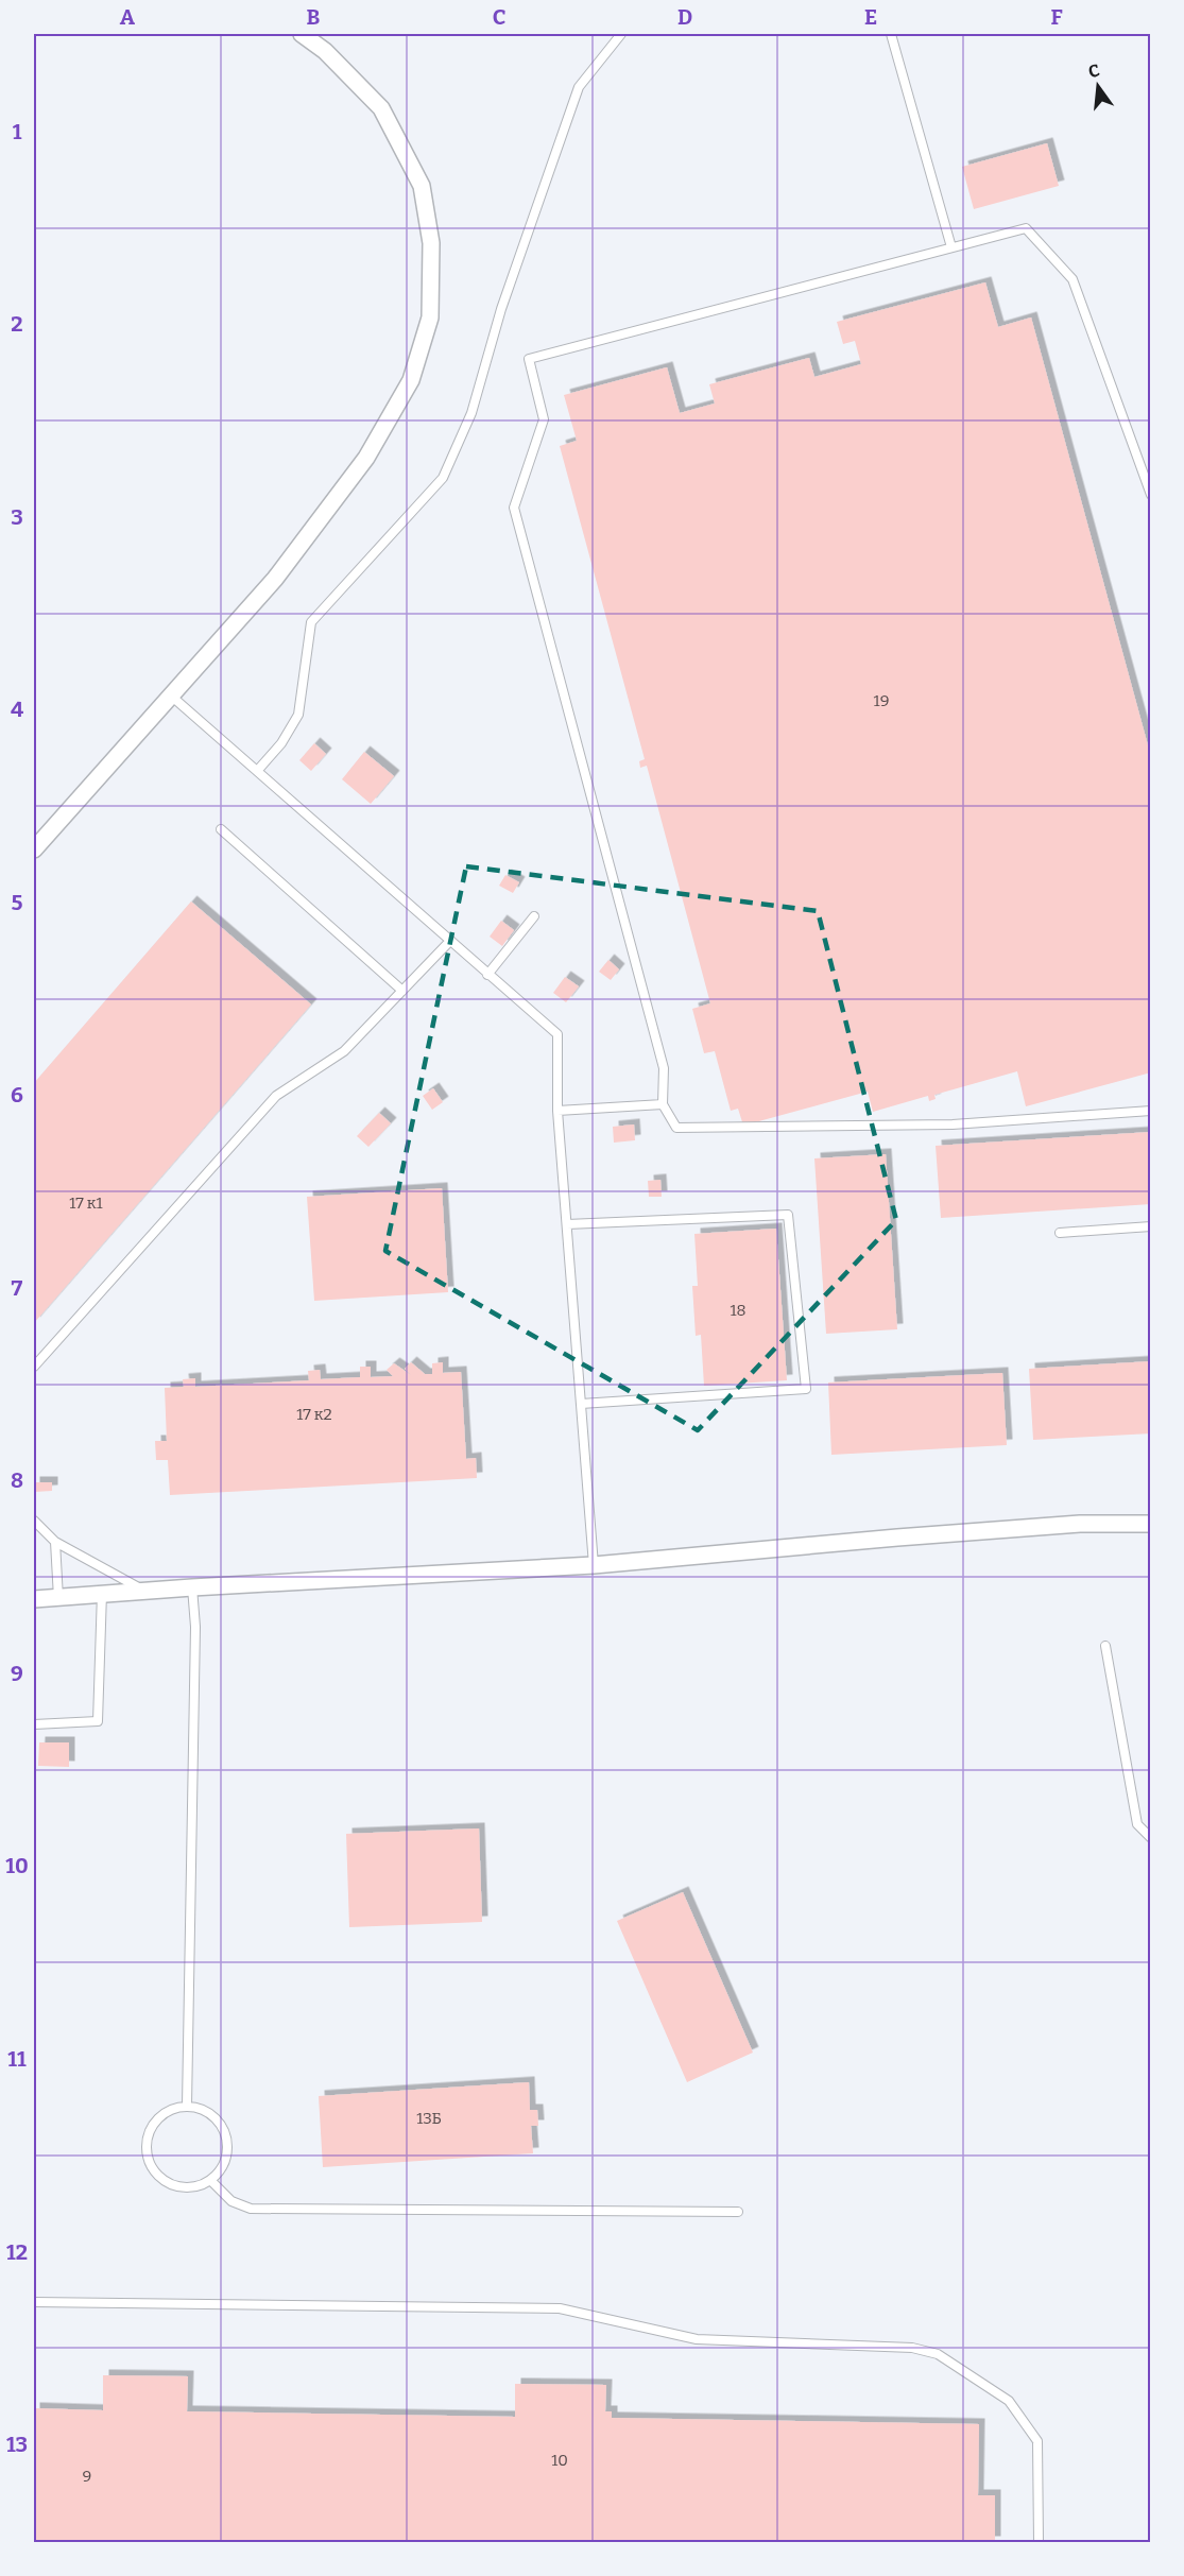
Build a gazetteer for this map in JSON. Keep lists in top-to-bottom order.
{
  "house_numbers": [
    "19",
    "17 к1",
    "18",
    "17 к2",
    "13Б",
    "10",
    "9"
  ],
  "north": "top",
  "grid": {
    "columns": [
      "A",
      "B",
      "C",
      "D",
      "E",
      "F"
    ],
    "rows": [
      "1",
      "2",
      "3",
      "4",
      "5",
      "6",
      "7",
      "8",
      "9",
      "10",
      "11",
      "12",
      "13"
    ]
  }
}
